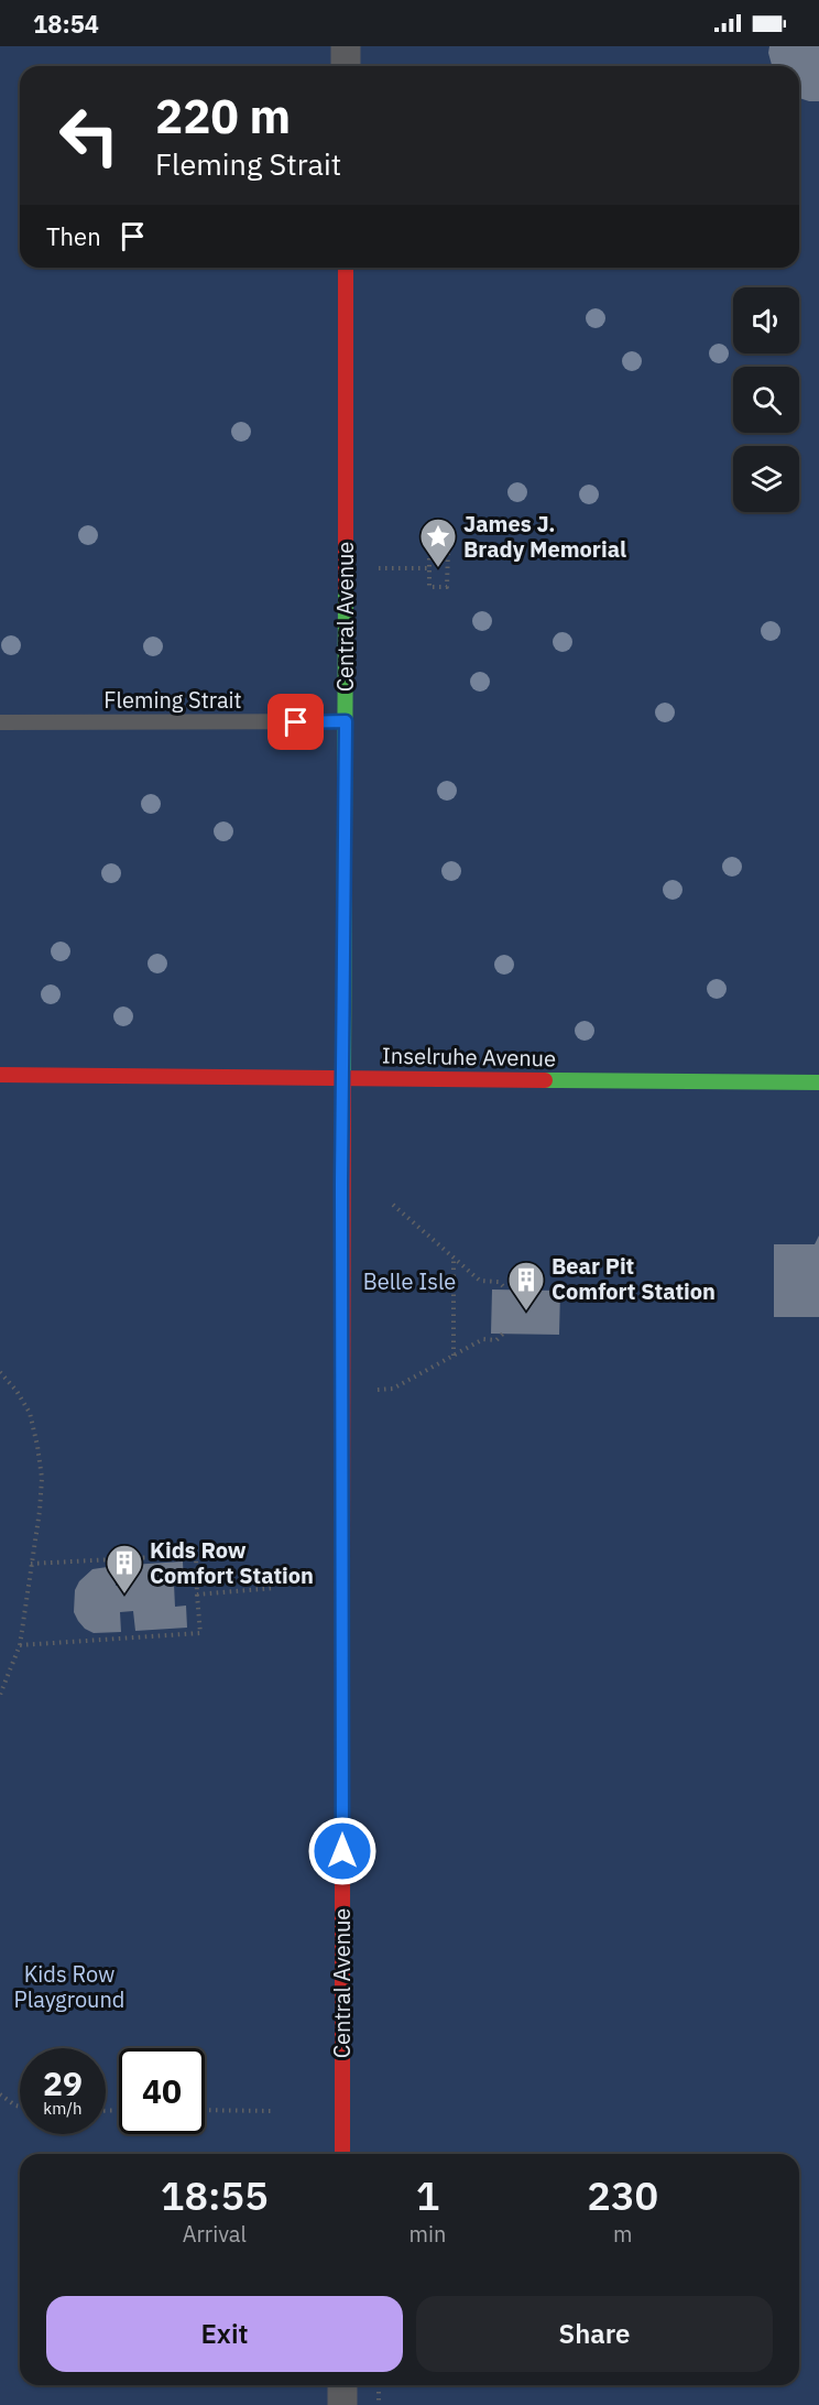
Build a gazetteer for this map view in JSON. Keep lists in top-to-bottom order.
{
  "streets": {
    "street": ["Central Avenue", "Inselruhe Avenue"],
    "lane": ["Fleming Strait"]
  },
  "crossings": [
    ["Central Avenue", "Fleming Strait"],
    ["Central Avenue", "Inselruhe Avenue"]
  ],
  "parks": ["Belle Isle", "Kids Row Playground"],
  "places": {
    "place": ["James J. Brady Memorial"],
    "building": ["Bear Pit Comfort Station", "Kids Row Comfort Station"]
  },
  "page": {
    "status": "18:54",
    "turn": ["220 m", "Fleming Strait"],
    "then": "Then",
    "speed": "29 km/h",
    "limit": "40",
    "eta": [
      "18:55",
      "Arrival",
      "1",
      "min",
      "230",
      "m"
    ],
    "buttons": ["Exit", "Share"]
  }
}
